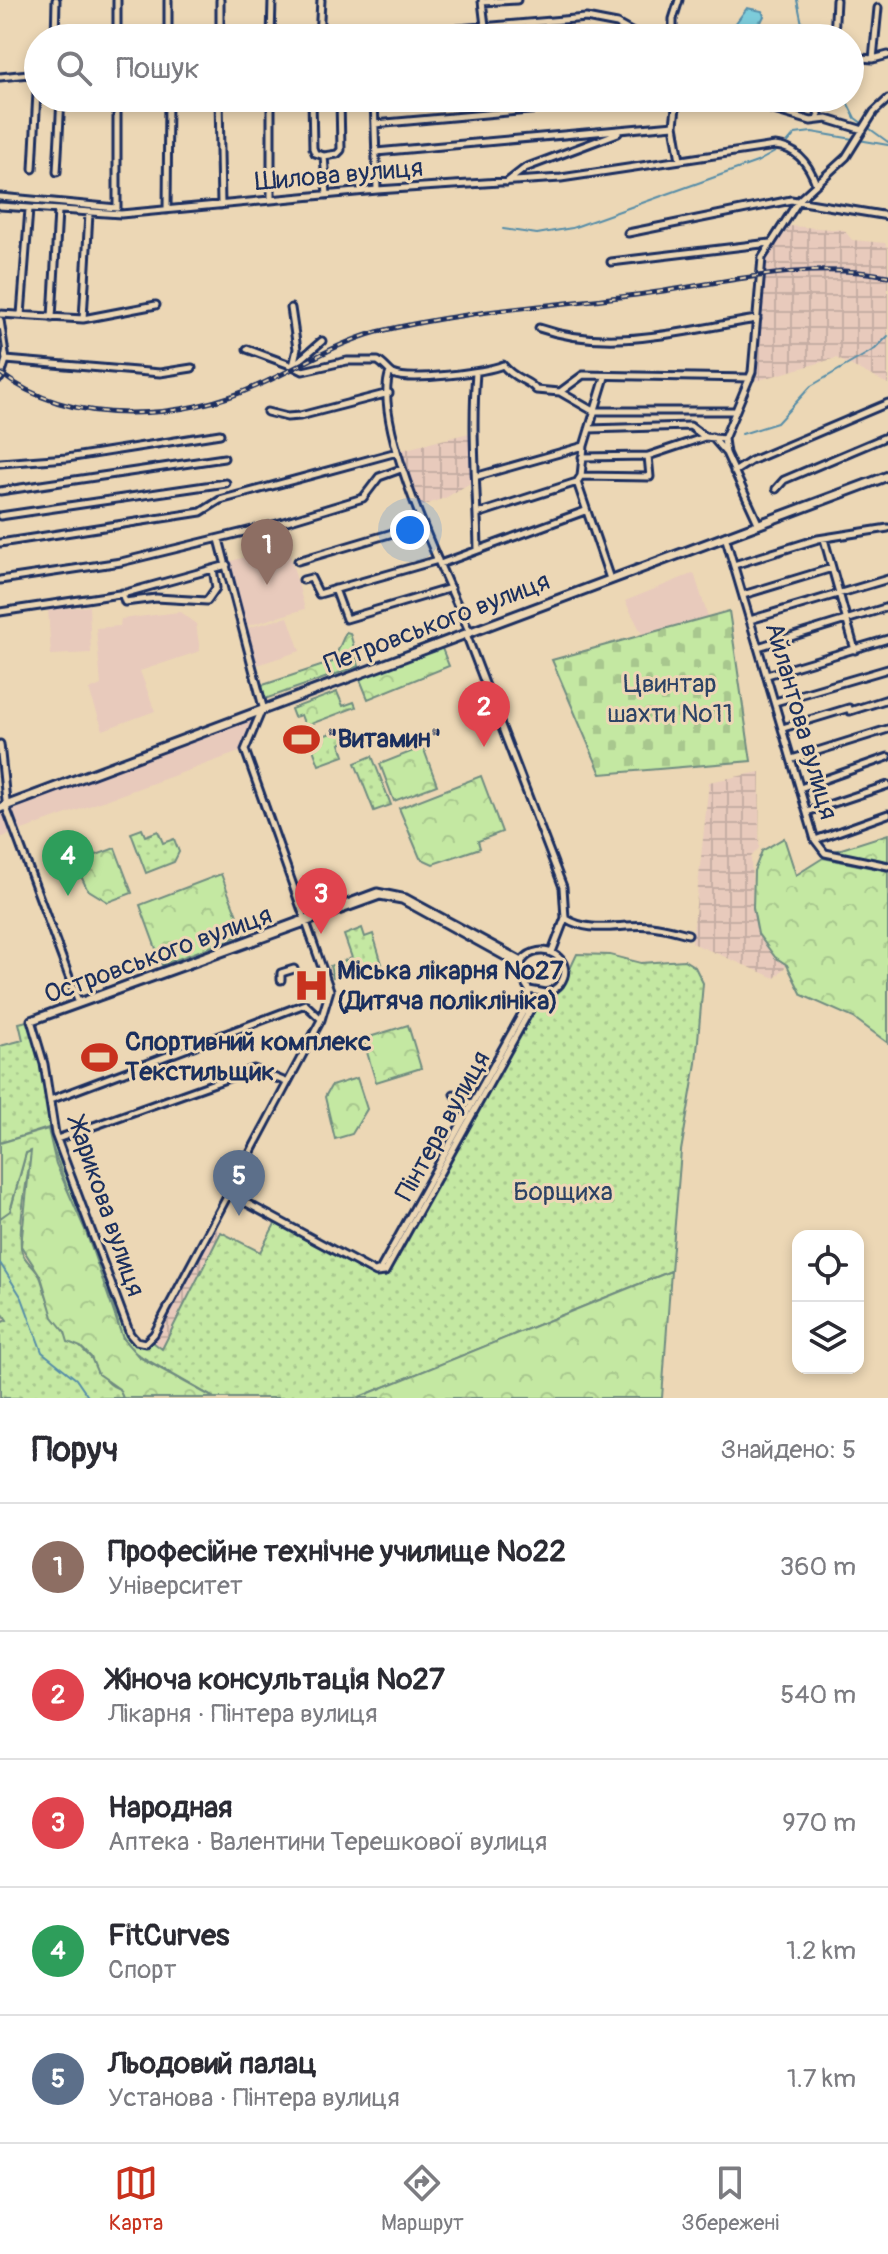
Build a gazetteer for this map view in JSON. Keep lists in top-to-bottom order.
{
  "streets": {
    "main road": ["Петровського вулиця"],
    "street": [
      "Шилова вулиця",
      "Айлантова вулиця",
      "Островського вулиця",
      "Пінтера вулиця",
      "Жарикова вулиця"
    ]
  },
  "crossings": [
    ["Петровського вулиця", "Айлантова вулиця"],
    ["Островського вулиця", "Пінтера вулиця"],
    ["Островського вулиця", "Жарикова вулиця"],
    ["Пінтера вулиця", "Жарикова вулиця"]
  ],
  "parks": ["Цвинтар шахти №11", "Борщиха"],
  "places": {
    "sports": ["\"Витамин\"", "Спортивний комплекс Текстильщик"],
    "hospital": ["Міська лікарня №27 (Дитяча поліклініка)"]
  },
  "page": {
    "search": "Пошук",
    "pins": [
      "1",
      "2",
      "4",
      "3",
      "5"
    ],
    "heading": ["Поруч", "Знайдено: 5"],
    "list": [
      {
        "mark": "1",
        "name": "Професійне технічне училище №22",
        "note": "Університет",
        "value": "360 m"
      },
      {
        "mark": "2",
        "name": "Жіноча консультація №27",
        "note": "Лікарня · Пінтера вулиця",
        "value": "540 m"
      },
      {
        "mark": "3",
        "name": "Народная",
        "note": "Аптека · Валентини Терешкової вулиця",
        "value": "970 m"
      },
      {
        "mark": "4",
        "name": "FitCurves",
        "note": "Спорт",
        "value": "1.2 km"
      },
      {
        "mark": "5",
        "name": "Льодовий палац",
        "note": "Установа · Пінтера вулиця",
        "value": "1.7 km"
      }
    ],
    "nav": ["Карта", "Маршрут", "Збережені"]
  }
}
